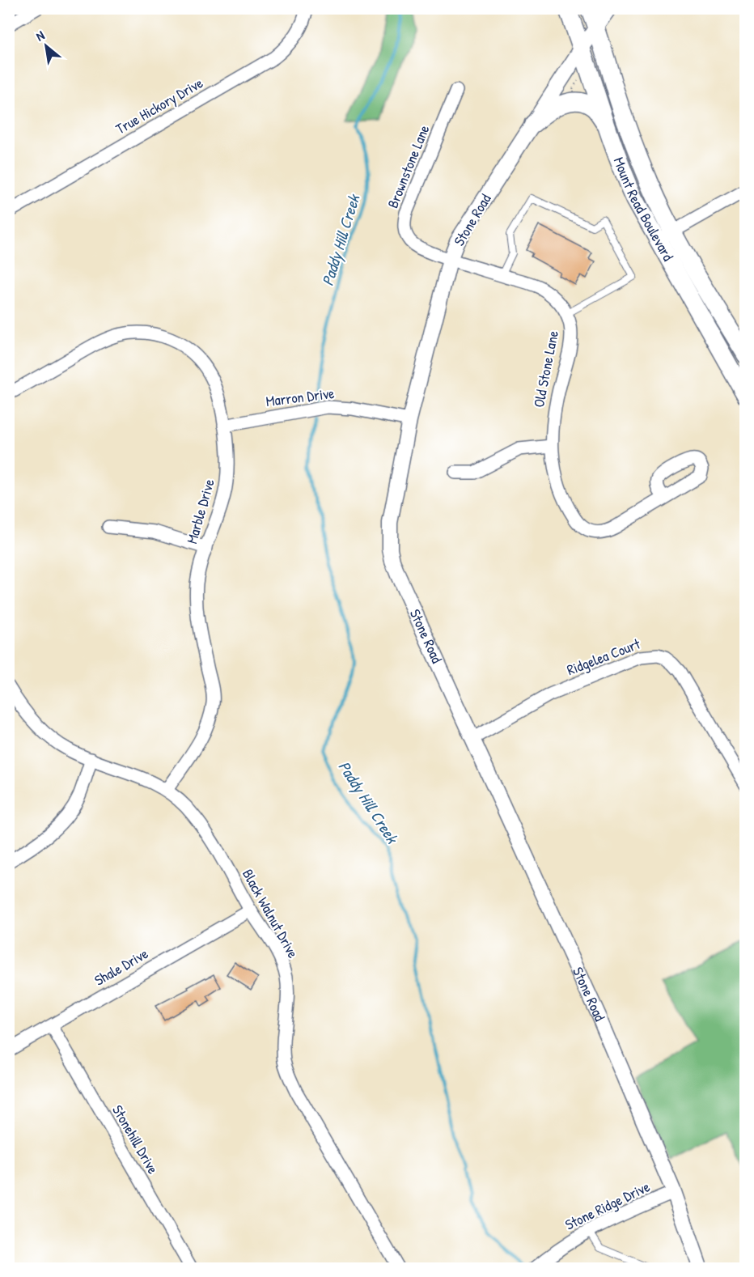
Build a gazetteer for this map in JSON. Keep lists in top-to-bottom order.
{
  "streets": {
    "main road": ["Mount Read Boulevard"],
    "street": [
      "True Hickory Drive",
      "Brownstone Lane",
      "Stone Road",
      "Old Stone Lane",
      "Marron Drive",
      "Marble Drive",
      "Ridgelea Court",
      "Black Walnut Drive",
      "Shale Drive",
      "Stonehill Drive",
      "Stone Ridge Drive"
    ]
  },
  "crossings": [
    ["Brownstone Lane", "Stone Road"],
    ["Brownstone Lane", "Old Stone Lane"],
    ["Mount Read Boulevard", "Stone Road"],
    ["Stone Road", "Old Stone Lane"],
    ["Stone Road", "Marron Drive"],
    ["Stone Road", "Ridgelea Court"],
    ["Stone Road", "Stone Ridge Drive"],
    ["Marron Drive", "Marble Drive"],
    ["Marble Drive", "Black Walnut Drive"],
    ["Black Walnut Drive", "Shale Drive"],
    ["Shale Drive", "Stonehill Drive"]
  ],
  "water": ["Paddy Hill Creek"],
  "north": "top left"
}
